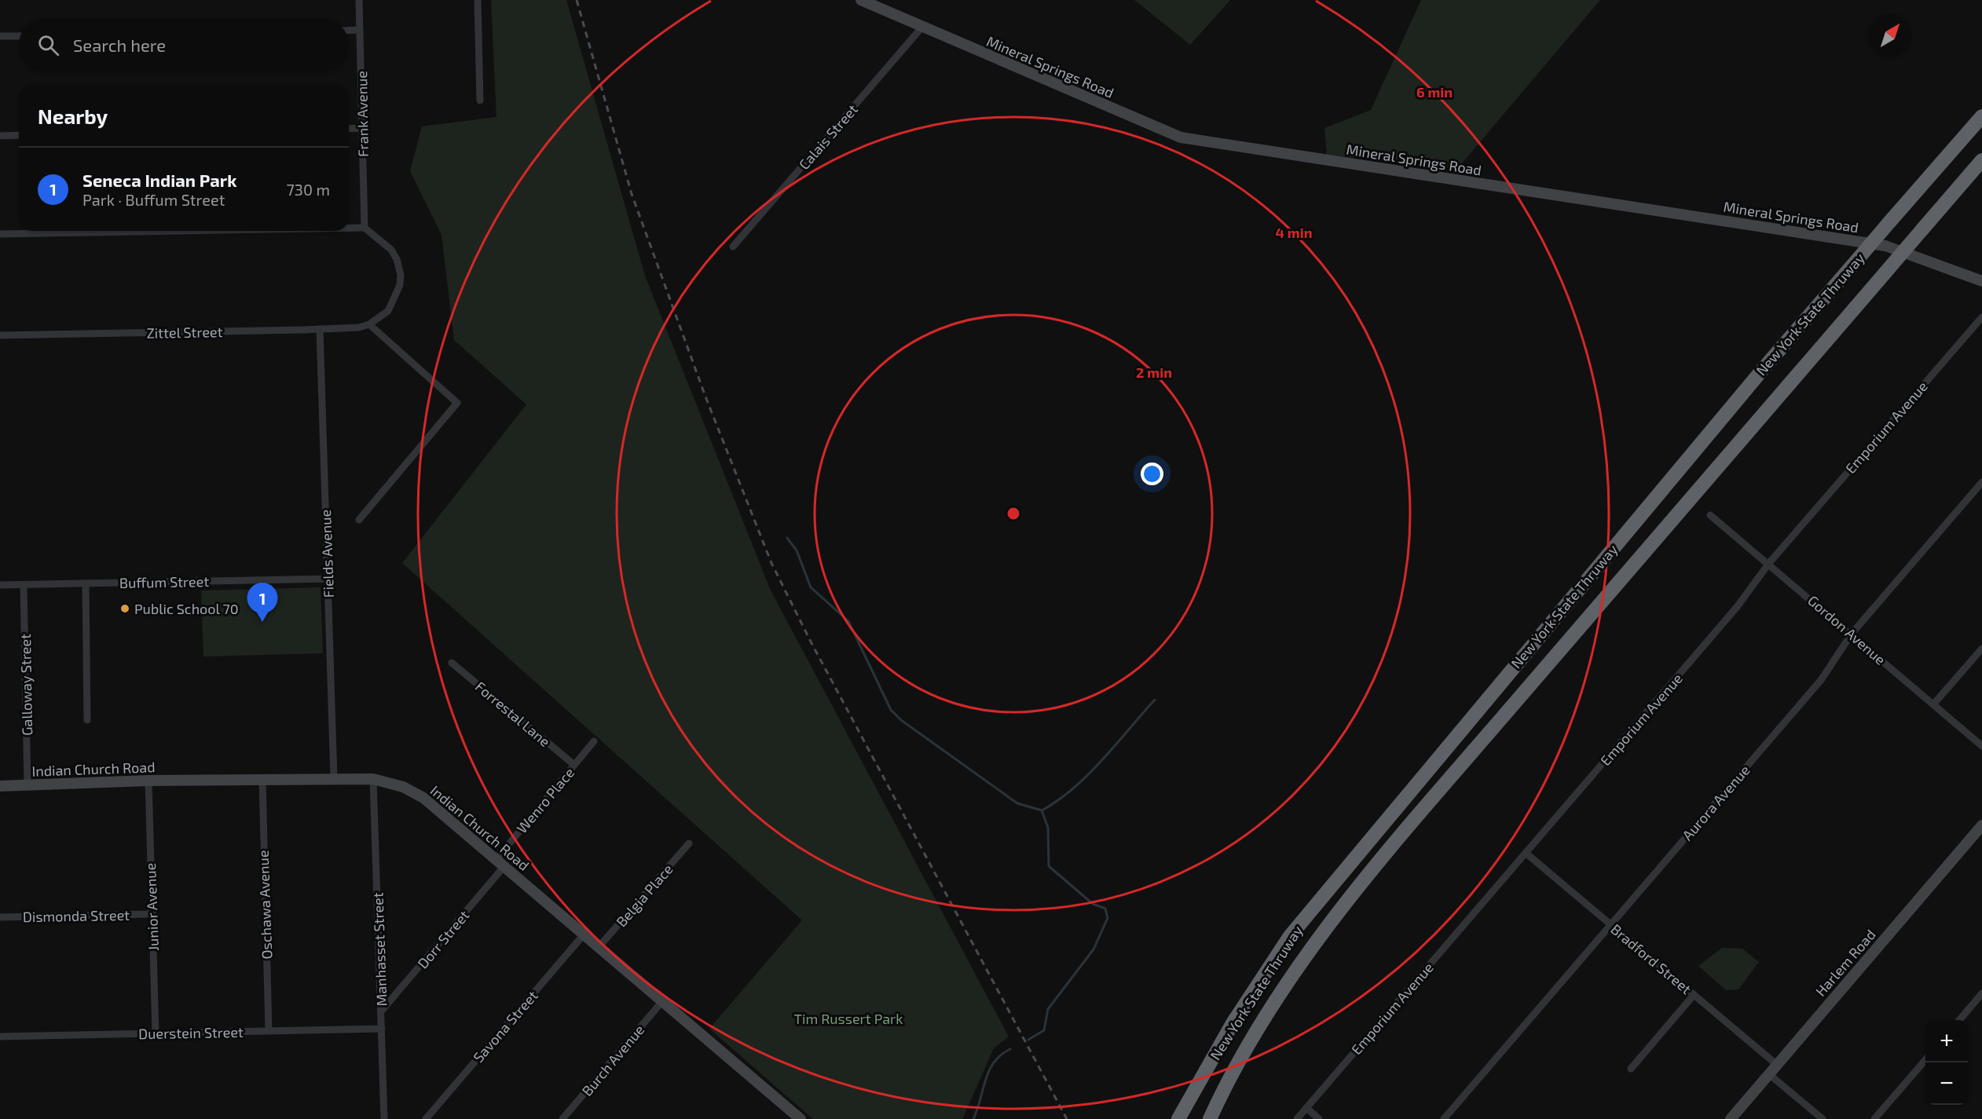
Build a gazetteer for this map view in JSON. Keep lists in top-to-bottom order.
{
  "streets": {
    "highway": ["New York State Thruway"],
    "street": [
      "Mineral Springs Road",
      "Frank Avenue",
      "Calais Street",
      "Zittel Street",
      "Emporium Avenue",
      "Fields Avenue",
      "Buffum Street",
      "Gordon Avenue",
      "Galloway Street",
      "Forrestal Lane",
      "Indian Church Road",
      "Wenro Place",
      "Aurora Avenue",
      "Belgia Place",
      "Oschawa Avenue",
      "Junior Avenue",
      "Dismonda Street",
      "Dorr Street",
      "Manhasset Street",
      "Bradford Street",
      "Harlem Road",
      "Savona Street",
      "Duerstein Street",
      "Burch Avenue"
    ]
  },
  "crossings": [
    ["Mineral Springs Road", "Calais Street"],
    ["Zittel Street", "Fields Avenue"],
    ["Emporium Avenue", "Gordon Avenue"],
    ["Emporium Avenue", "Bradford Street"],
    ["Fields Avenue", "Buffum Street"],
    ["Fields Avenue", "Indian Church Road"],
    ["Buffum Street", "Galloway Street"],
    ["Gordon Avenue", "Aurora Avenue"],
    ["Galloway Street", "Indian Church Road"],
    ["Forrestal Lane", "Wenro Place"],
    ["Indian Church Road", "Wenro Place"],
    ["Indian Church Road", "Belgia Place"],
    ["Indian Church Road", "Oschawa Avenue"],
    ["Indian Church Road", "Junior Avenue"],
    ["Indian Church Road", "Dorr Street"],
    ["Indian Church Road", "Manhasset Street"],
    ["Indian Church Road", "Savona Street"],
    ["Indian Church Road", "Burch Avenue"],
    ["Wenro Place", "Dorr Street"],
    ["Aurora Avenue", "Bradford Street"],
    ["Oschawa Avenue", "Duerstein Street"],
    ["Junior Avenue", "Dismonda Street"],
    ["Junior Avenue", "Duerstein Street"],
    ["Dorr Street", "Manhasset Street"],
    ["Manhasset Street", "Duerstein Street"],
    ["Bradford Street", "Harlem Road"]
  ],
  "parks": ["Tim Russert Park"],
  "places": ["Public School 70"],
  "north": "top right",
  "page": {
    "search": "Search here",
    "heading": "Nearby",
    "list": [
      {
        "mark": "1",
        "name": "Seneca Indian Park",
        "note": "Park · Buffum Street",
        "value": "730 m"
      }
    ],
    "pins": "1",
    "map_buttons": ["+", "−"]
  },
  "rings": ["6 min", "4 min", "2 min"]
}
